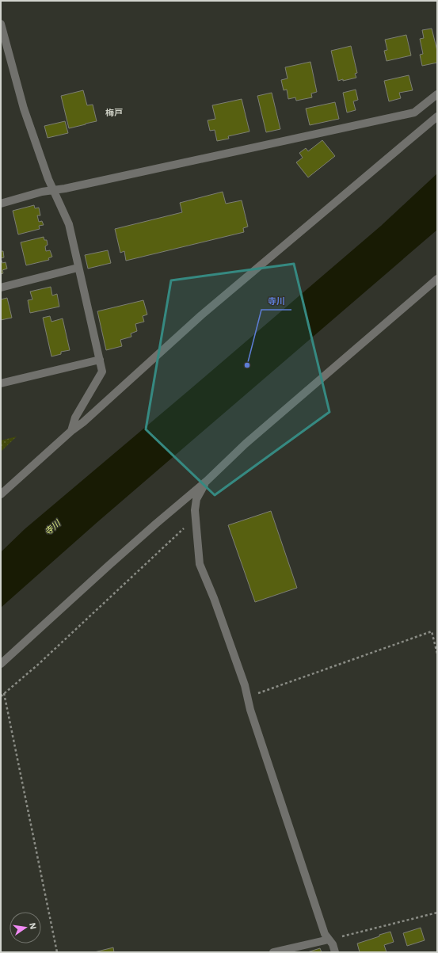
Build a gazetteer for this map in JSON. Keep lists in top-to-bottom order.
{
  "districts": ["梅戸"],
  "water": ["寺川"],
  "places": ["寺川"],
  "north": "right"
}
